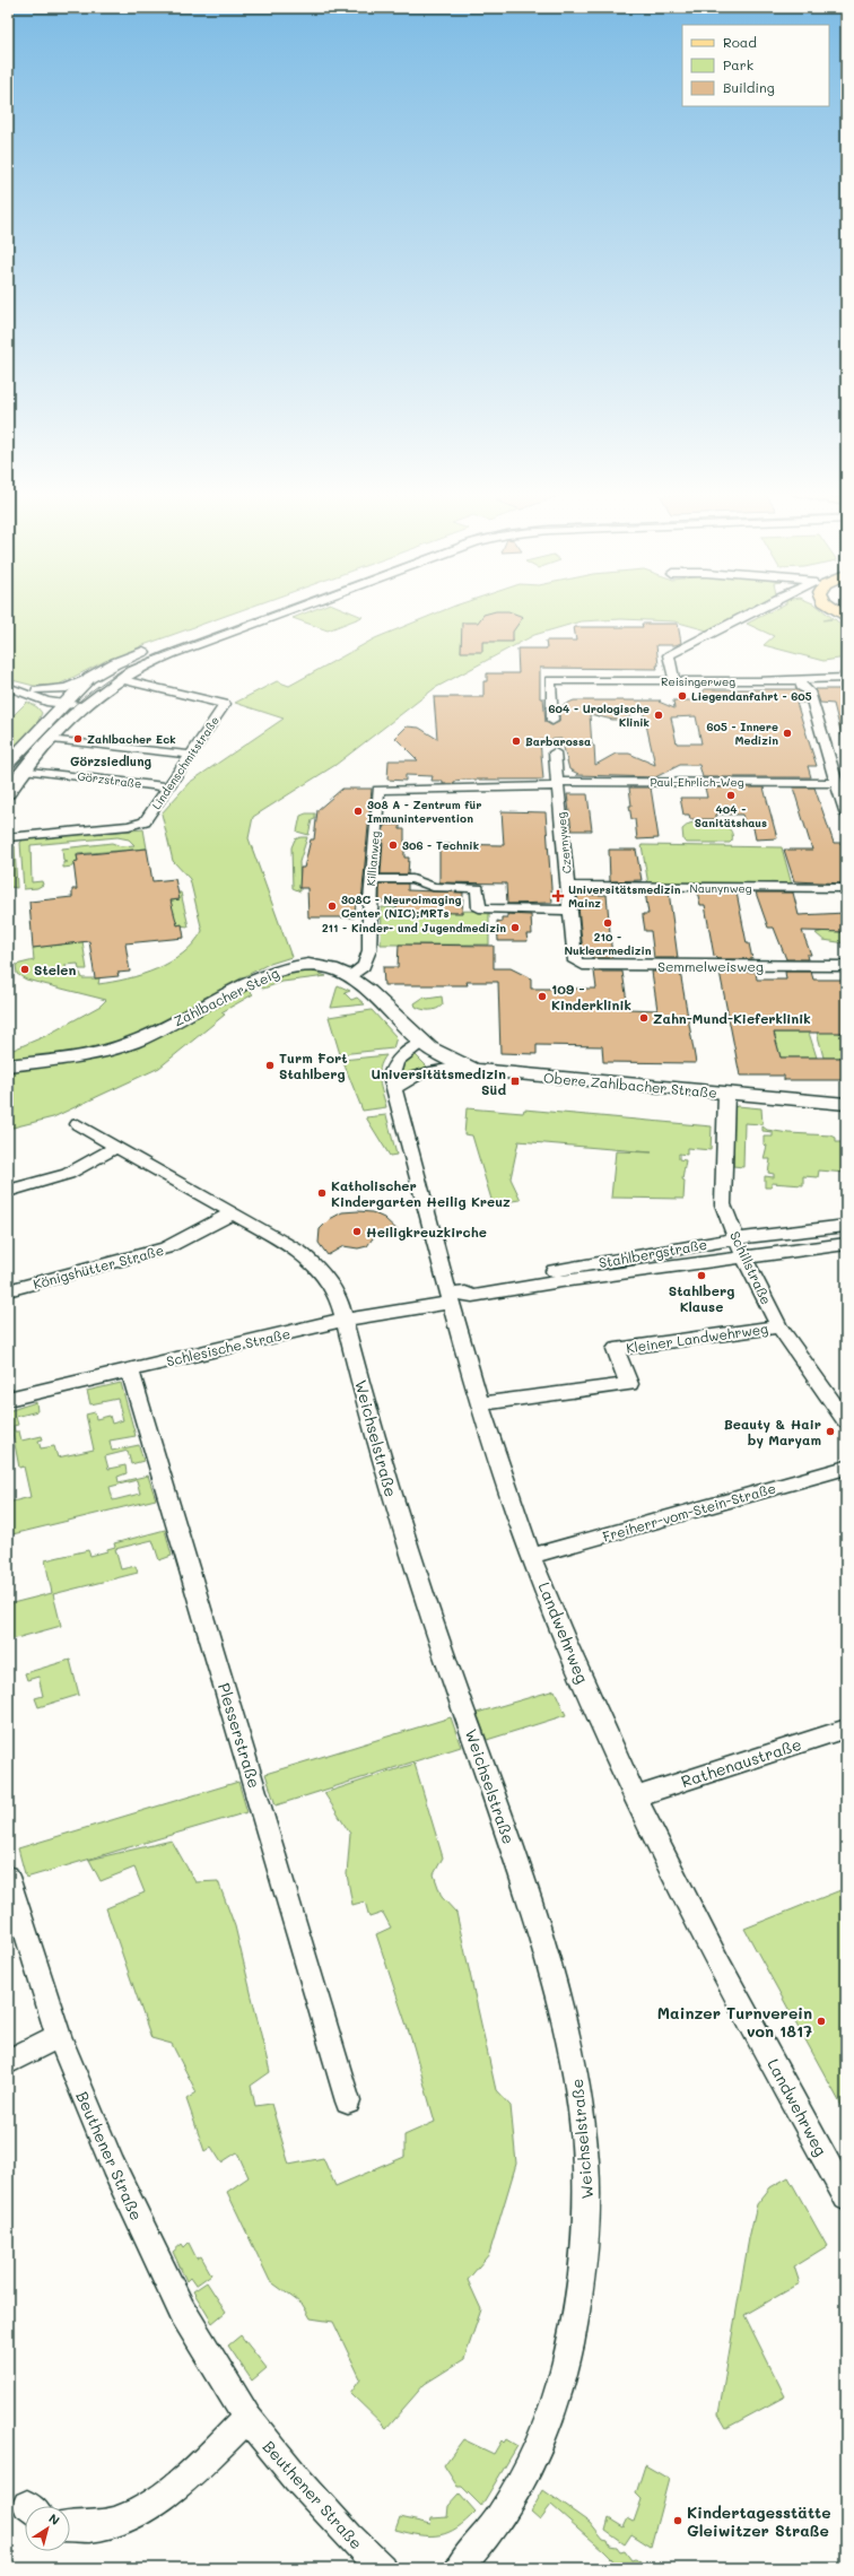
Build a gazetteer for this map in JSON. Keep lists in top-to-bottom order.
{
  "streets": {
    "street": [
      "Reisingerweg",
      "Lindenschmitstraße",
      "Görzstraße",
      "Paul-Ehrlich-Weg",
      "Czernyweg",
      "Killianweg",
      "Naunynweg",
      "Semmelweisweg",
      "Zahlbacher Steig",
      "Obere Zahlbacher Straße",
      "Stahlbergstraße",
      "Königshütter Straße",
      "Schillstraße",
      "Kleiner Landwehrweg",
      "Schlesische Straße",
      "Weichselstraße",
      "Freiherr-vom-Stein-Straße",
      "Landwehrweg",
      "Plesserstraße",
      "Rathenaustraße",
      "Beuthener Straße"
    ]
  },
  "crossings": [
    ["Lindenschmitstraße", "Görzstraße"],
    ["Paul-Ehrlich-Weg", "Czernyweg"],
    ["Paul-Ehrlich-Weg", "Killianweg"],
    ["Czernyweg", "Naunynweg"],
    ["Czernyweg", "Semmelweisweg"],
    ["Killianweg", "Zahlbacher Steig"],
    ["Zahlbacher Steig", "Obere Zahlbacher Straße"],
    ["Zahlbacher Steig", "Landwehrweg"],
    ["Obere Zahlbacher Straße", "Schillstraße"],
    ["Obere Zahlbacher Straße", "Landwehrweg"],
    ["Stahlbergstraße", "Schillstraße"],
    ["Stahlbergstraße", "Schlesische Straße"],
    ["Stahlbergstraße", "Landwehrweg"],
    ["Königshütter Straße", "Weichselstraße"],
    ["Schillstraße", "Kleiner Landwehrweg"],
    ["Kleiner Landwehrweg", "Landwehrweg"],
    ["Schlesische Straße", "Weichselstraße"],
    ["Schlesische Straße", "Landwehrweg"],
    ["Schlesische Straße", "Plesserstraße"],
    ["Freiherr-vom-Stein-Straße", "Landwehrweg"],
    ["Landwehrweg", "Rathenaustraße"]
  ],
  "districts": ["Görzsiedlung"],
  "places": {
    "other": [
      "Liegendanfahrt - 605",
      "604 - Urologische Klinik",
      "605 - Innere Medizin",
      "Zahlbacher Eck",
      "Barbarossa",
      "404 - Sanitätshaus",
      "308 A - Zentrum für Immunintervention",
      "306 - Technik",
      "308C - Neuroimaging Center (NIC);MRTs",
      "210 - Nuklearmedizin",
      "211 - Kinder- und Jugendmedizin",
      "Stelen",
      "109 - Kinderklinik",
      "Zahn-Mund-Kieferklinik",
      "Turm Fort Stahlberg",
      "Katholischer Kindergarten Heilig Kreuz",
      "Heiligkreuzkirche",
      "Stahlberg Klause",
      "Beauty & Hair by Maryam",
      "Mainzer Turnverein von 1817",
      "Kindertagesstätte Gleiwitzer Straße"
    ],
    "health": ["Universitätsmedizin Mainz"],
    "transit": ["Universitätsmedizin Süd"]
  },
  "legend": ["Road", "Park", "Building"],
  "north": "top right"
}
